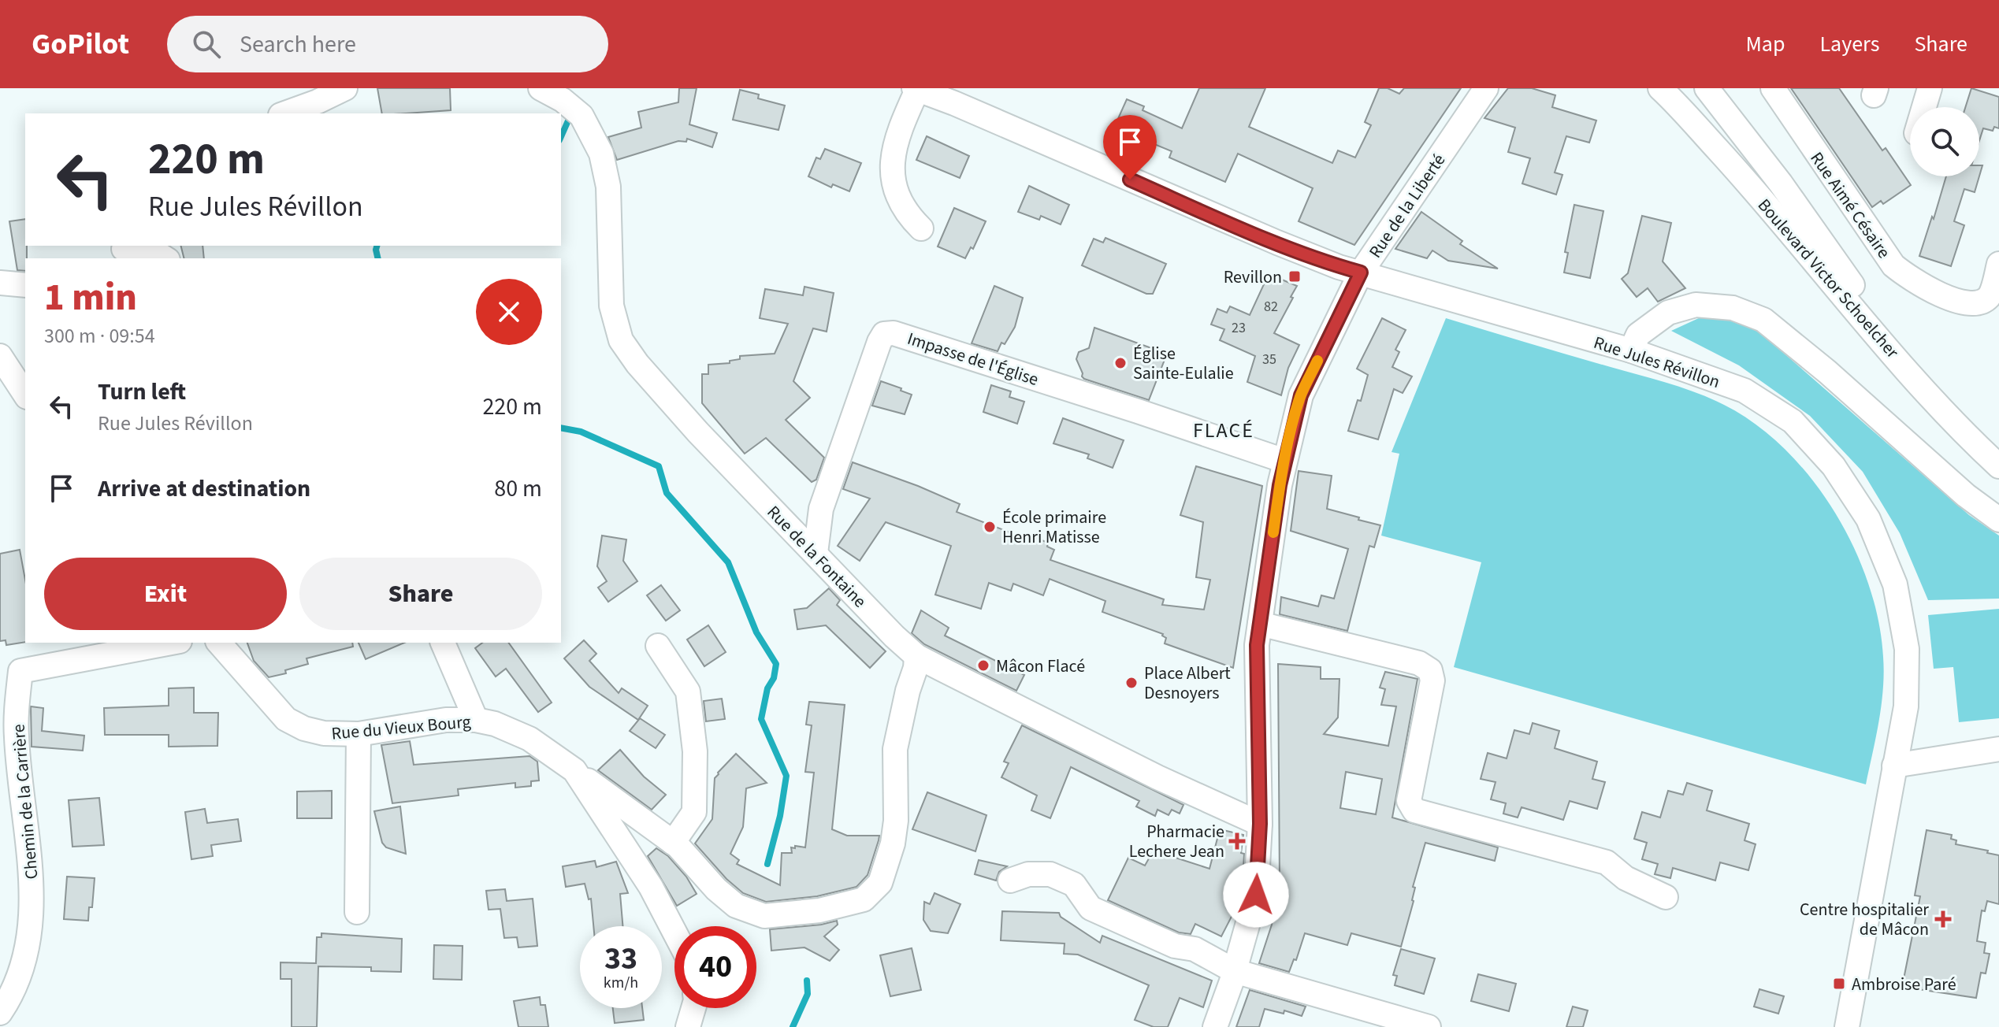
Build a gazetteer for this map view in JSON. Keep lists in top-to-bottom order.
{
  "streets": {
    "street": [
      "Rue Aimé Césaire",
      "Rue de la Liberté",
      "Boulevard Victor Schoelcher",
      "Impasse de l'Église",
      "Rue Jules Révillon",
      "Rue de la Fontaine",
      "Rue du Vieux Bourg",
      "Chemin de la Carrière"
    ]
  },
  "crossings": [
    ["Rue de la Liberté", "Impasse de l'Église"],
    ["Rue de la Liberté", "Rue Jules Révillon"],
    ["Rue de la Liberté", "Rue de la Fontaine"],
    ["Impasse de l'Église", "Rue de la Fontaine"]
  ],
  "districts": ["FLACÉ"],
  "places": {
    "transit": ["Revillon", "Ambroise Paré"],
    "other": [
      "Église Sainte-Eulalie",
      "École primaire Henri Matisse",
      "Mâcon Flacé",
      "Place Albert Desnoyers"
    ],
    "health": ["Pharmacie Lechere Jean", "Centre hospitalier de Mâcon"]
  },
  "house_numbers": ["82", "23", "35"],
  "page": {
    "header": "GoPilot",
    "search": "Search here",
    "nav": ["Map", "Layers", "Share"],
    "turn": ["220 m", "Rue Jules Révillon"],
    "heading": ["1 min", "300 m · 09:54"],
    "list": [
      {
        "name": "Turn left",
        "note": "Rue Jules Révillon",
        "value": "220 m"
      },
      {
        "name": "Arrive at destination",
        "value": "80 m"
      }
    ],
    "buttons": ["Exit", "Share"],
    "speed": "33 km/h",
    "limit": "40"
  }
}
